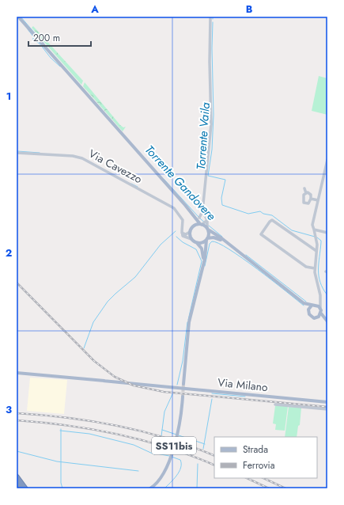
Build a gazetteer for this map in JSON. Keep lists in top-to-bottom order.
{
  "streets": {
    "main road": ["Via Milano", "SS11bis"],
    "street": ["Via Cavezzo"]
  },
  "water": ["Torrente Vaila", "Torrente Gandovere"],
  "legend": ["Strada", "Ferrovia"],
  "scale_bar": "200 m",
  "grid": {
    "columns": ["A", "B"],
    "rows": ["1", "2", "3"]
  }
}
